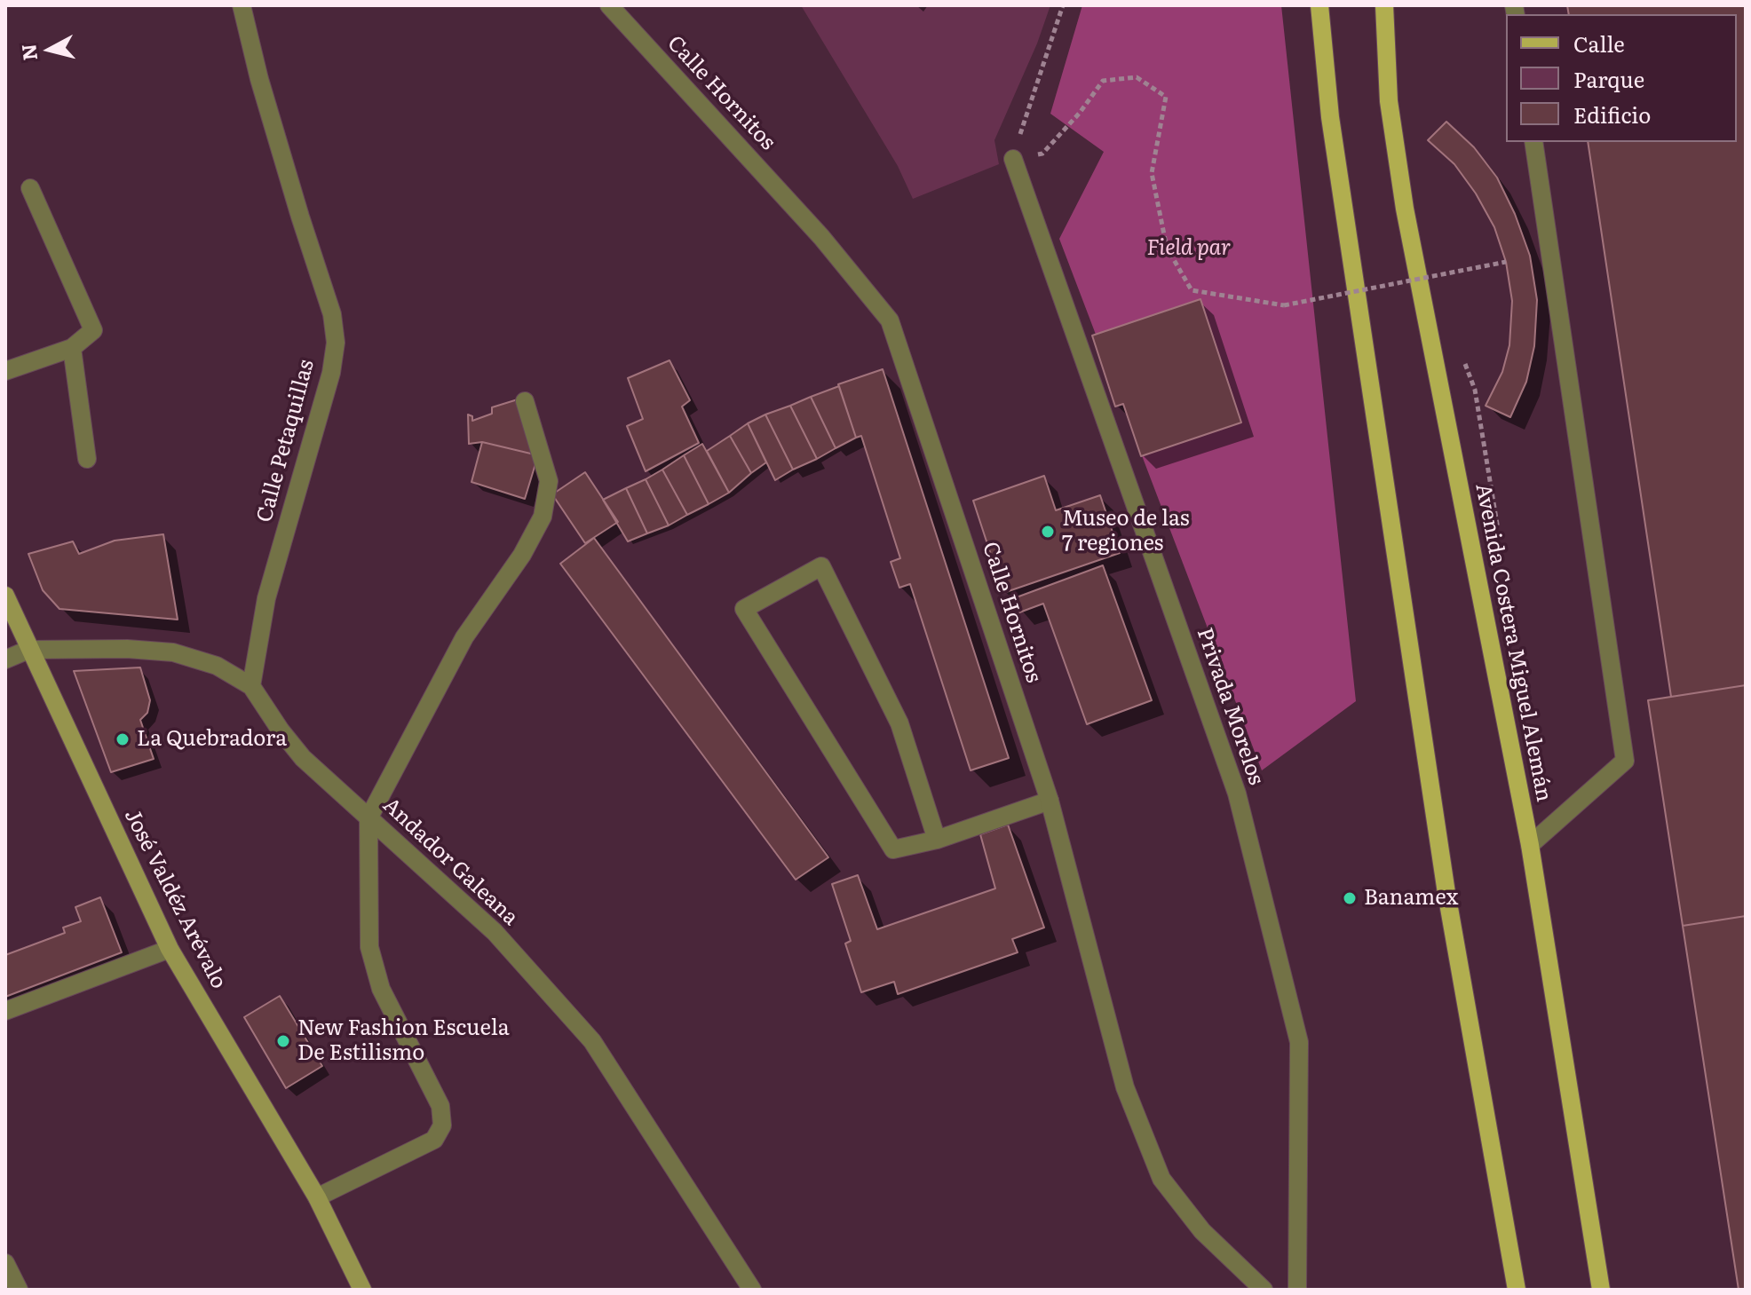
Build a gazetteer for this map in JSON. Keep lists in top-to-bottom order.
{
  "streets": {
    "main road": ["Avenida Costera Miguel Alemán"],
    "street": [
      "Calle Hornitos",
      "Calle Petaquillas",
      "Privada Morelos",
      "Andador Galeana",
      "José Valdéz Arévalo"
    ]
  },
  "crossings": [
    ["Calle Petaquillas", "Andador Galeana"],
    ["Andador Galeana", "José Valdéz Arévalo"]
  ],
  "parks": ["Field par"],
  "places": [
    "Museo de las 7 regiones",
    "La Quebradora",
    "Banamex",
    "New Fashion Escuela De Estilismo"
  ],
  "legend": ["Calle", "Parque", "Edificio"],
  "north": "left"
}
